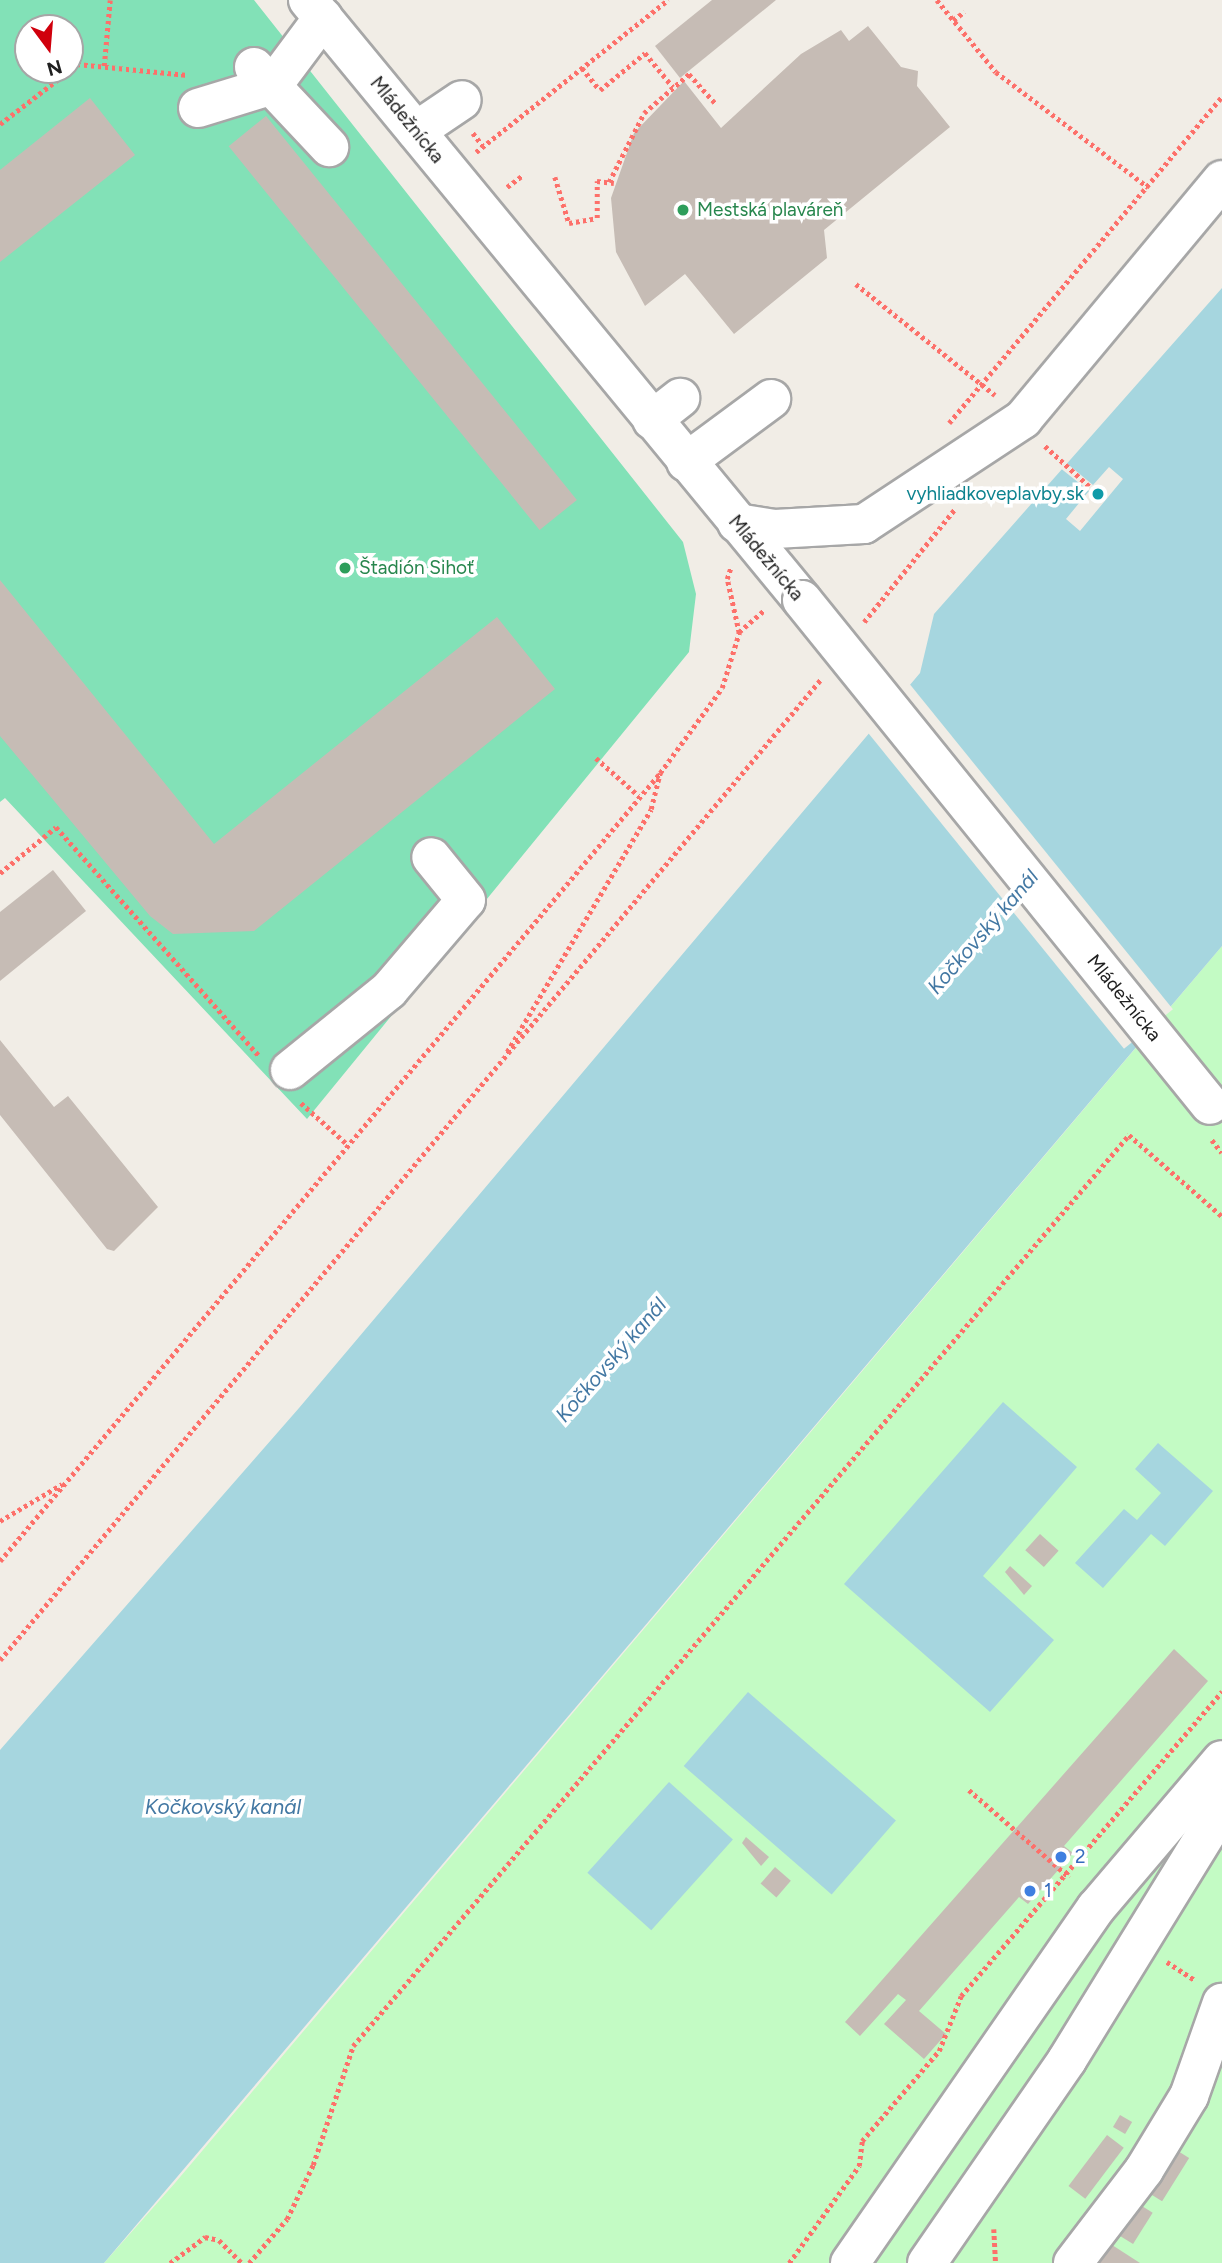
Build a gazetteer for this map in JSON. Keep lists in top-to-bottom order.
{
  "streets": {
    "street": ["Mládežnícka"]
  },
  "water": ["Kočkovský kanál"],
  "places": [
    "Mestská plaváreň",
    "vyhliadkoveplavby.sk",
    "Štadión Sihoť",
    "2",
    "1"
  ],
  "north": "bottom"
}
